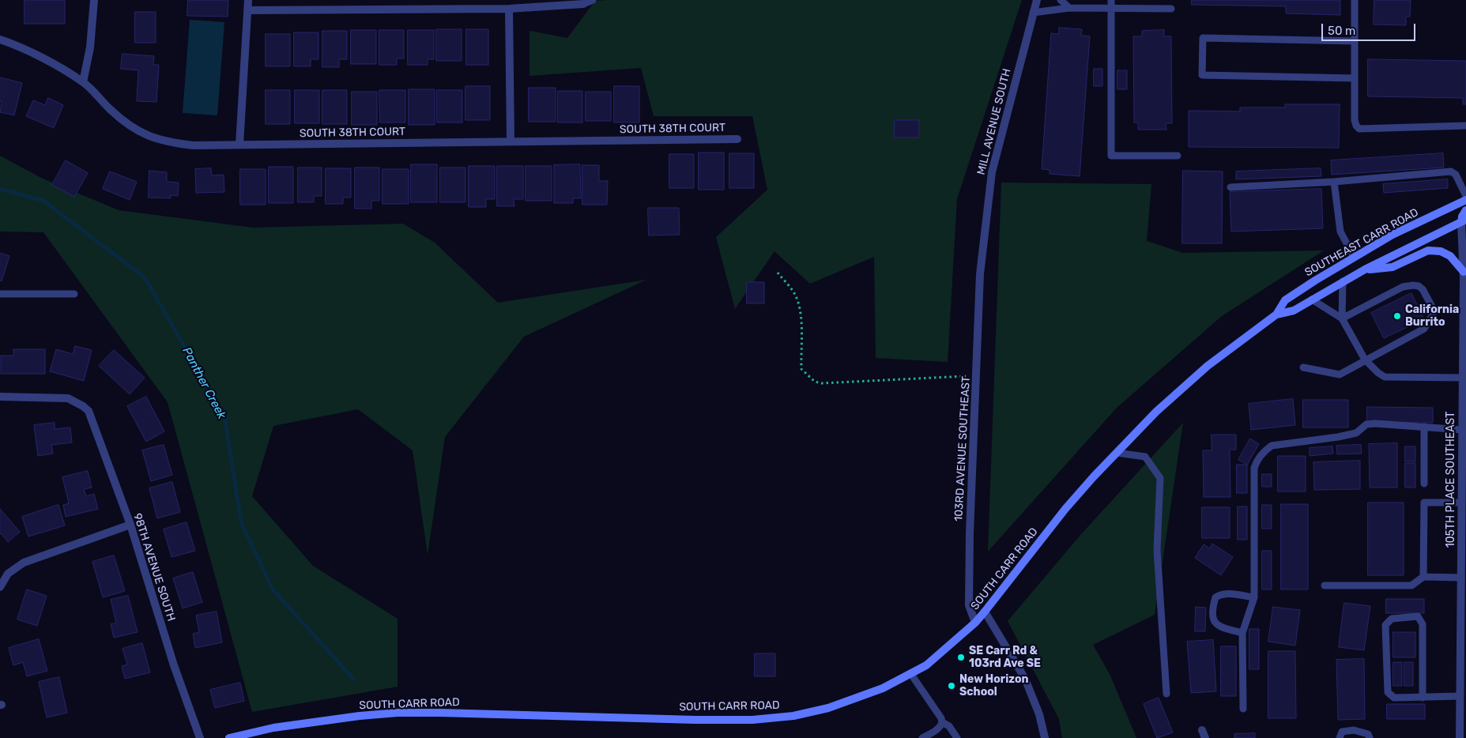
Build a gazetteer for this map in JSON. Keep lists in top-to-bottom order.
{
  "streets": {
    "main road": ["SOUTHEAST CARR ROAD", "SOUTH CARR ROAD"],
    "street": [
      "MILL AVENUE SOUTH",
      "SOUTH 38TH COURT",
      "103RD AVENUE SOUTHEAST",
      "105TH PLACE SOUTHEAST",
      "98TH AVENUE SOUTH"
    ]
  },
  "crossings": [
    ["MILL AVENUE SOUTH", "103RD AVENUE SOUTHEAST"],
    ["SOUTHEAST CARR ROAD", "105TH PLACE SOUTHEAST"],
    ["SOUTHEAST CARR ROAD", "SOUTH CARR ROAD"],
    ["103RD AVENUE SOUTHEAST", "SOUTH CARR ROAD"]
  ],
  "water": ["Panther Creek"],
  "places": ["California Burrito", "SE Carr Rd & 103rd Ave SE", "New Horizon School"],
  "scale_bar": "50 m"
}
